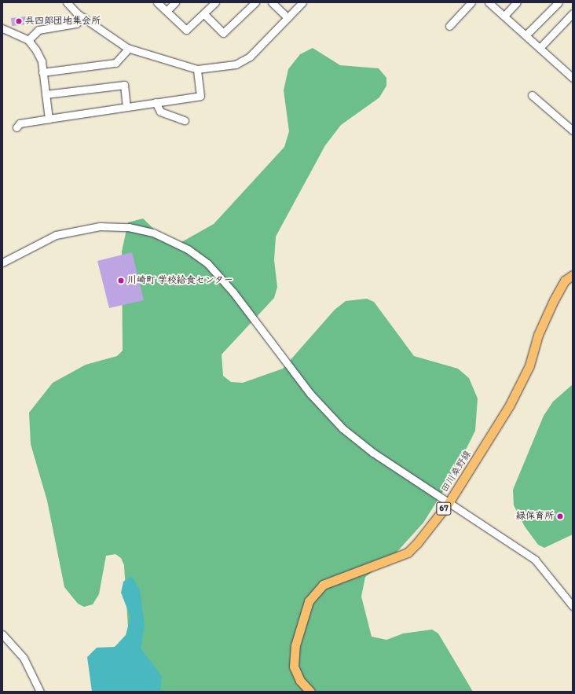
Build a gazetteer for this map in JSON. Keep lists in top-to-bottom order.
{
  "streets": {
    "main road": ["田川桑野線", "67"]
  },
  "places": ["呉四郎団地集会所", "川崎町 学校給食センター", "緑保育所"]
}
